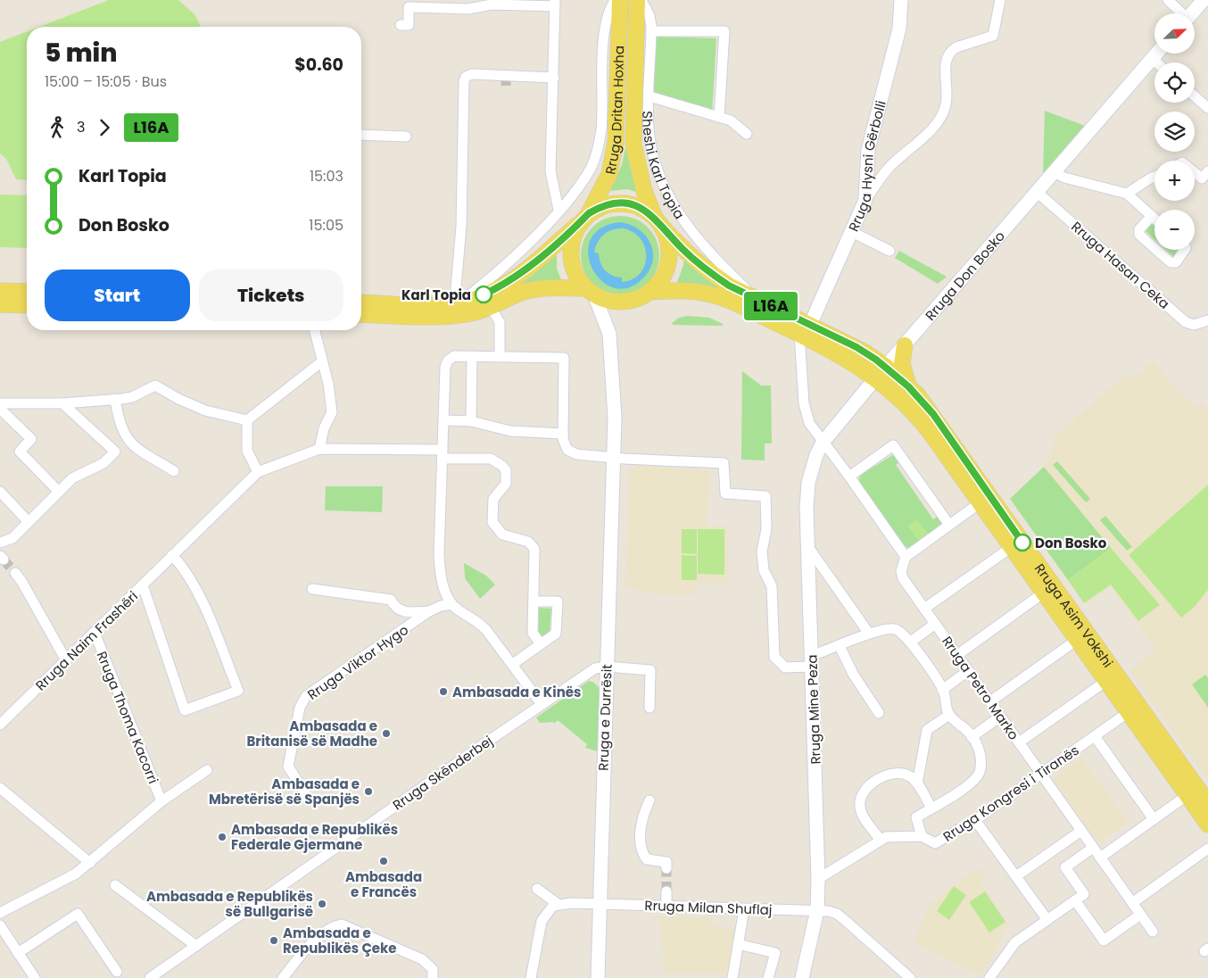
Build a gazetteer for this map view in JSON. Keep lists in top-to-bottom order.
{
  "streets": {
    "main road": [
      "Rruga Dritan Hoxha",
      "Sheshi Karl Topia",
      "Rruga Hysni Gërbolli",
      "Rruga Don Bosko",
      "Rruga Asim Vokshi",
      "Rruga Mine Peza",
      "Rruga e Durrësit"
    ],
    "street": [
      "Rruga Hasan Ceka",
      "Rruga Naim Frashëri",
      "Rruga Viktor Hygo",
      "Rruga Petro Marko",
      "Rruga Thoma Kacorri",
      "Rruga Skënderbej",
      "Rruga Kongresi i Tiranës",
      "Rruga Milan Shuflaj"
    ]
  },
  "crossings": [
    ["Rruga Dritan Hoxha", "Sheshi Karl Topia"],
    ["Rruga Dritan Hoxha", "Rruga Asim Vokshi"],
    ["Rruga Dritan Hoxha", "Rruga e Durrësit"],
    ["Sheshi Karl Topia", "Rruga Asim Vokshi"],
    ["Sheshi Karl Topia", "Rruga e Durrësit"],
    ["Rruga Hysni Gërbolli", "Rruga Asim Vokshi"],
    ["Rruga Hasan Ceka", "Rruga Don Bosko"],
    ["Rruga Don Bosko", "Rruga Asim Vokshi"],
    ["Rruga Don Bosko", "Rruga Mine Peza"],
    ["Rruga Asim Vokshi", "Rruga Mine Peza"],
    ["Rruga Asim Vokshi", "Rruga e Durrësit"],
    ["Rruga Asim Vokshi", "Rruga Kongresi i Tiranës"],
    ["Rruga Naim Frashëri", "Rruga Thoma Kacorri"],
    ["Rruga Petro Marko", "Rruga Kongresi i Tiranës"],
    ["Rruga Mine Peza", "Rruga Kongresi i Tiranës"],
    ["Rruga Mine Peza", "Rruga Milan Shuflaj"],
    ["Rruga e Durrësit", "Rruga Skënderbej"],
    ["Rruga e Durrësit", "Rruga Milan Shuflaj"]
  ],
  "places": [
    "Karl Topia",
    "Don Bosko",
    "Ambasada e Kinës",
    "Ambasada e Britanisë së Madhe",
    "Ambasada e Mbretërisë së Spanjës",
    "Ambasada e Republikës Federale Gjermane",
    "Ambasada e Francës",
    "Ambasada e Republikës së Bullgarisë",
    "Ambasada e Republikës Çeke"
  ],
  "lines": ["bus line L16A"],
  "north": "top right",
  "page": {
    "on_map": "L16A",
    "map_buttons": ["+", "−"],
    "heading": ["5 min", "15:00 – 15:05 · Bus", "$0.60"],
    "legs": ["3", "L16A"],
    "list": [
      {
        "name": "Karl Topia",
        "value": "15:03"
      },
      {
        "name": "Don Bosko",
        "value": "15:05"
      }
    ],
    "buttons": ["Start", "Tickets"]
  }
}
